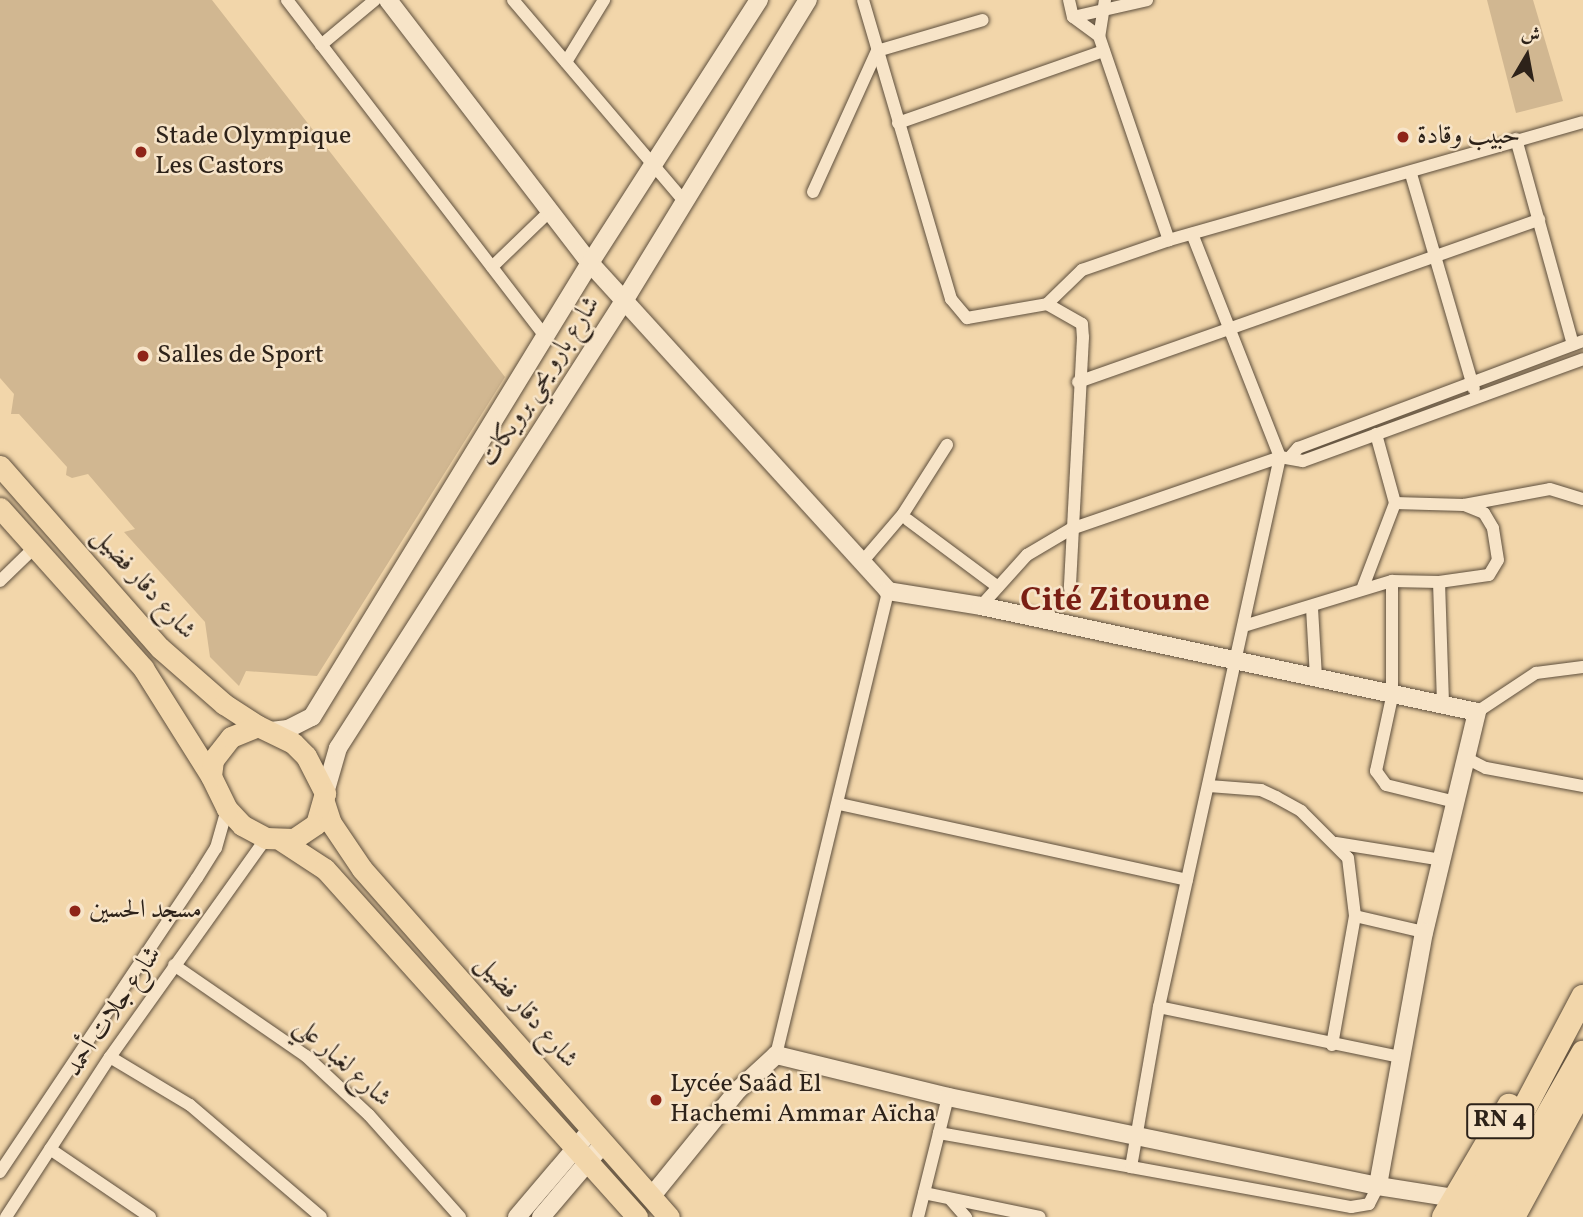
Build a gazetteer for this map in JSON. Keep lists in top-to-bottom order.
{
  "streets": {
    "highway": ["RN 4"],
    "main road": ["شارع دقار فضيل"],
    "street": ["شارع بارو يحي برويكات", "شارع جلات أحمد", "شارع لغبار علي"]
  },
  "crossings": [
    ["شارع بارو يحي برويكات", "شارع دقار فضيل"],
    ["شارع بارو يحي برويكات", "شارع جلات أحمد"],
    ["شارع دقار فضيل", "شارع جلات أحمد"],
    ["شارع جلات أحمد", "شارع لغبار علي"]
  ],
  "districts": ["Cité Zitoune"],
  "places": [
    "حبيب وقادة",
    "Stade Olympique Les Castors",
    "Salles de Sport",
    "مسجد الحسين",
    "Lycée Saâd El Hachemi Ammar Aïcha"
  ],
  "north": "top"
}
